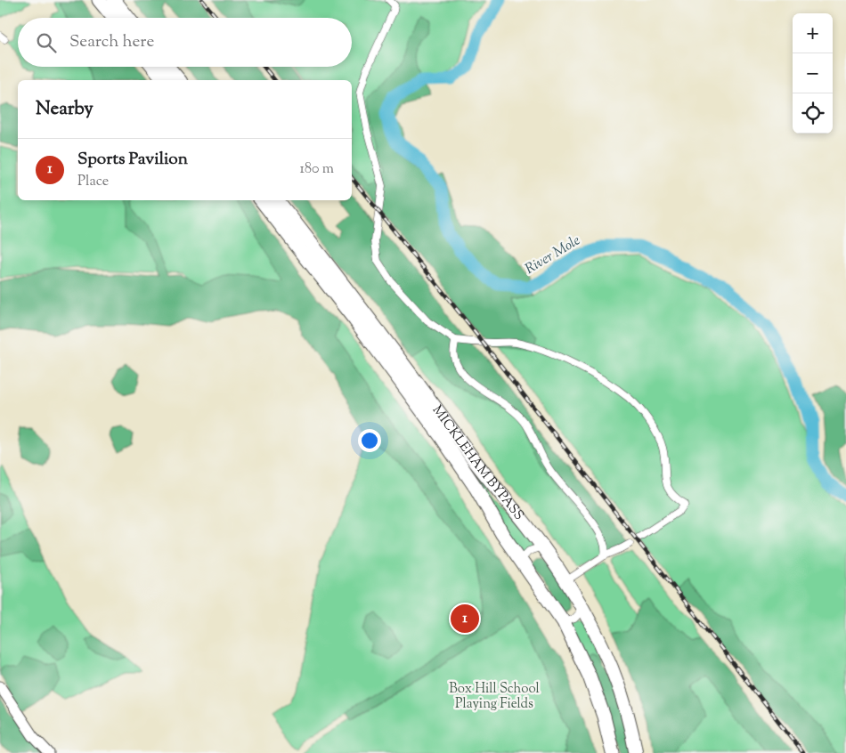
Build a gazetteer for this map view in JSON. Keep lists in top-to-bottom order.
{
  "streets": {
    "highway": ["MICKLEHAM BYPASS"]
  },
  "water": ["River Mole"],
  "parks": ["Box Hill School Playing Fields"],
  "page": {
    "map_buttons": ["+", "−"],
    "search": "Search here",
    "heading": "Nearby",
    "list": [
      {
        "mark": "1",
        "name": "Sports Pavilion",
        "note": "Place",
        "value": "180 m"
      }
    ],
    "pins": "1"
  }
}
